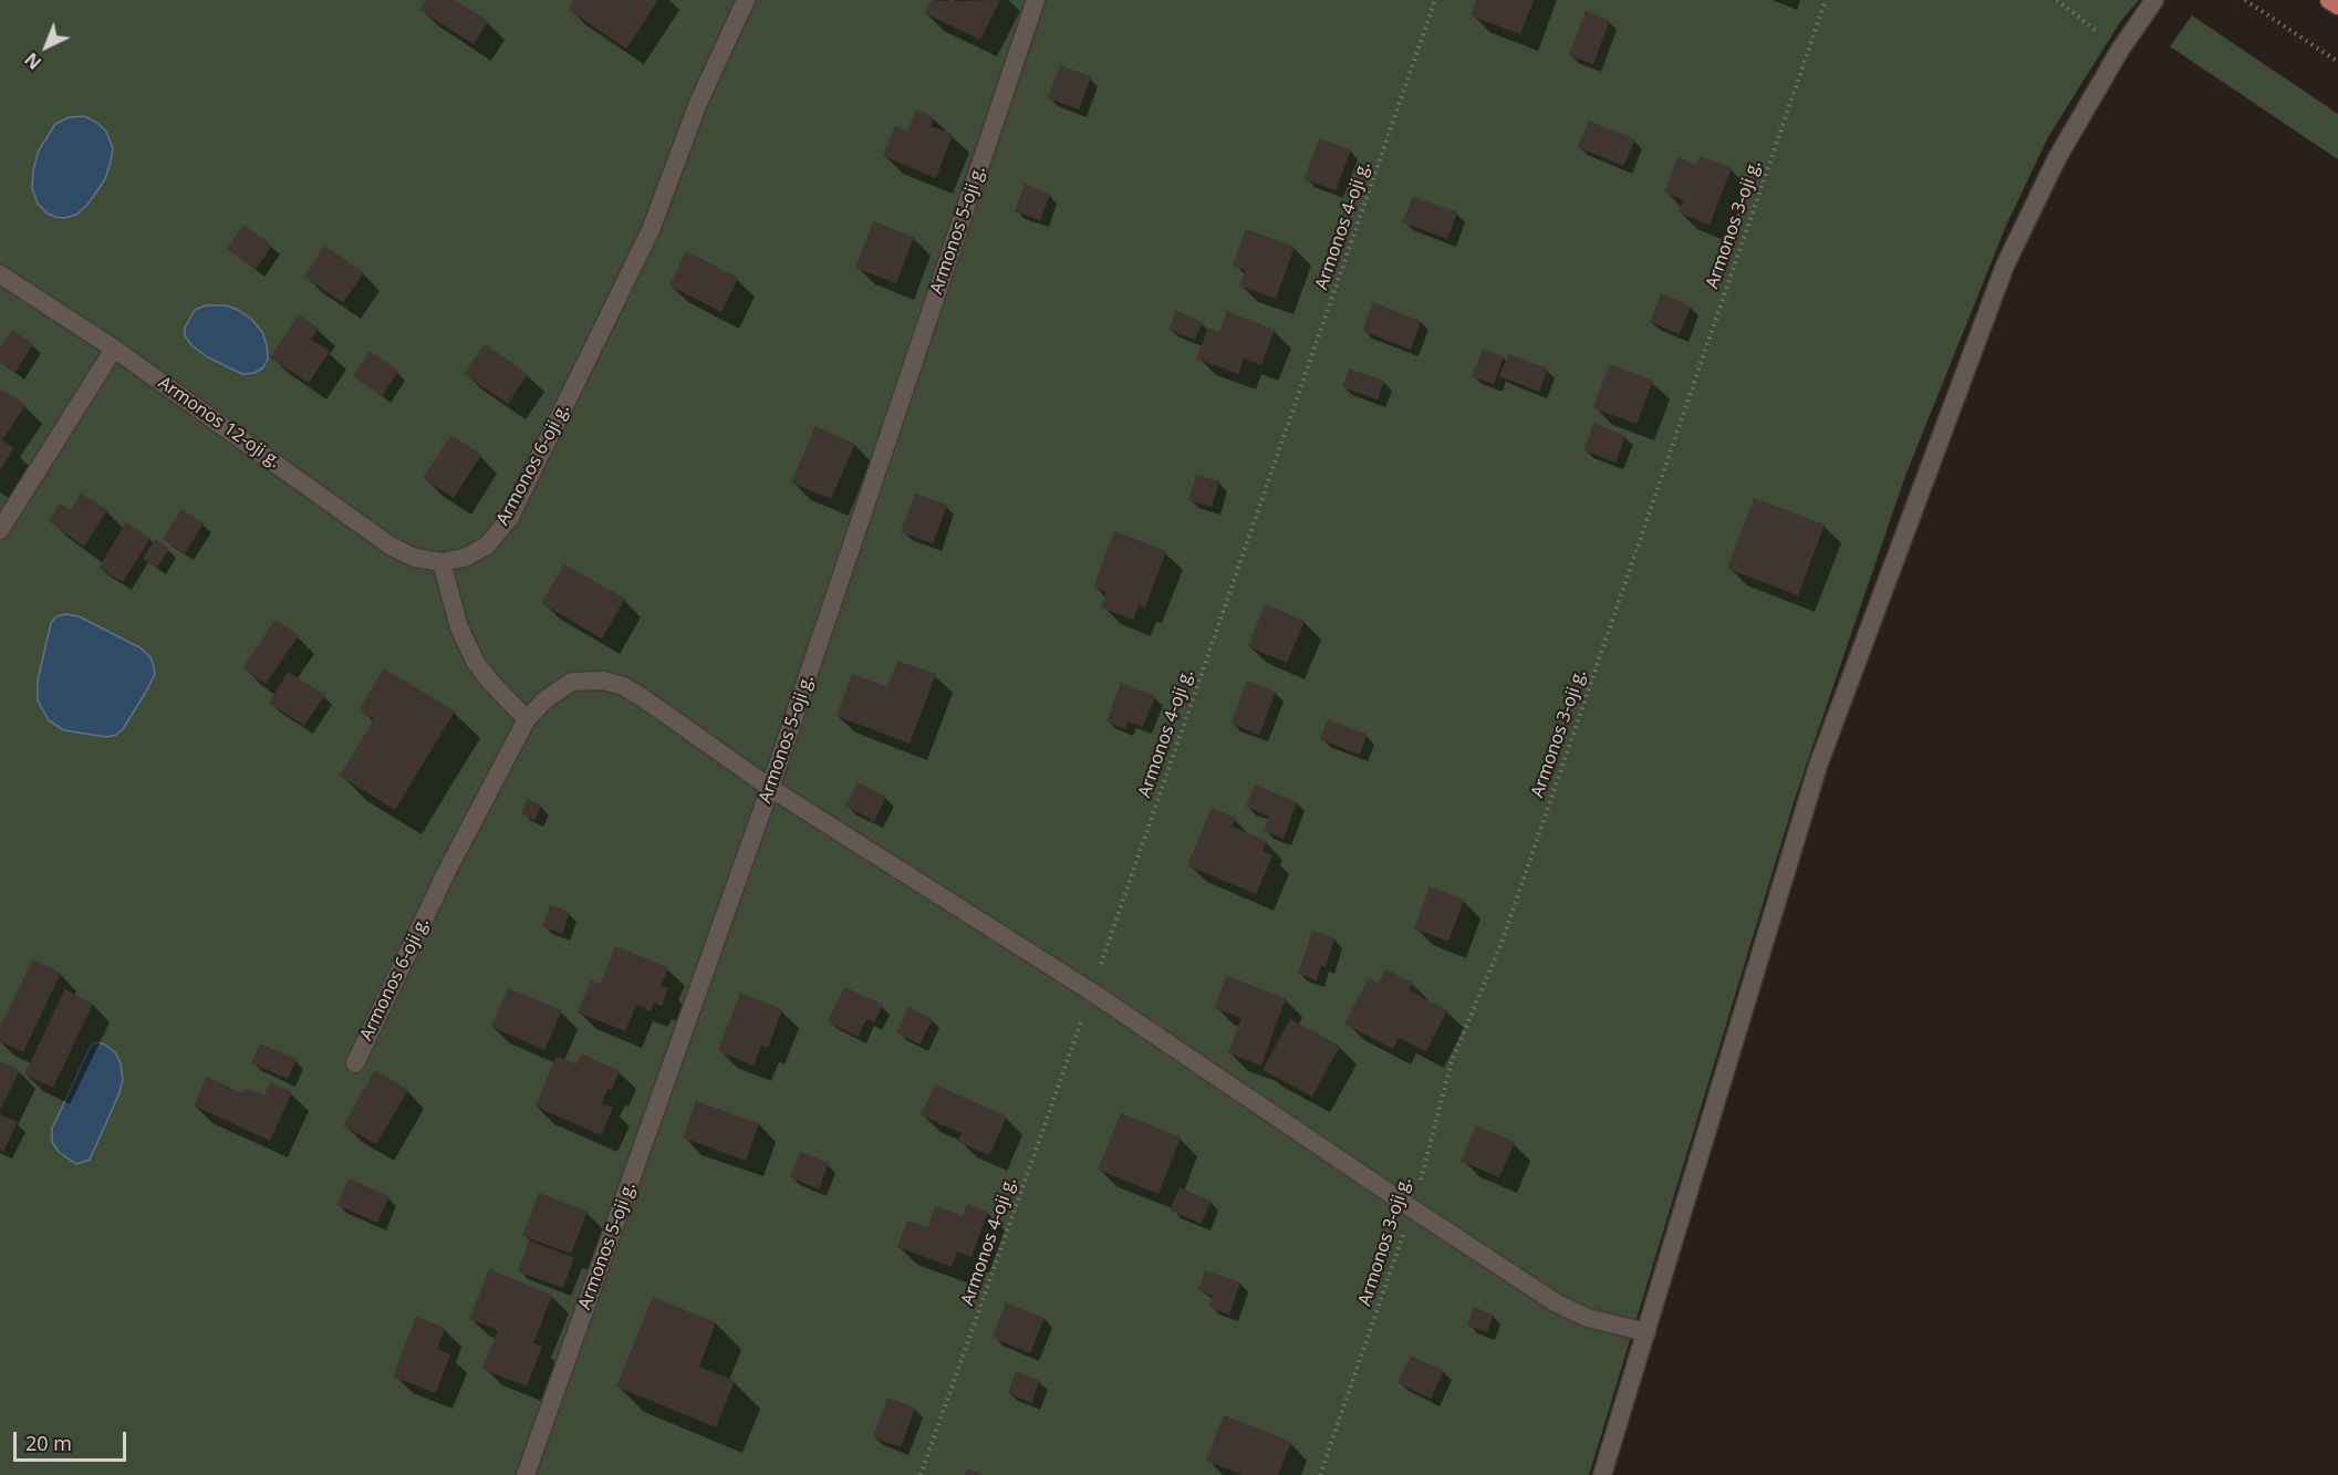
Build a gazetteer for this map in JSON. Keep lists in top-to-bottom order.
{
  "streets": {
    "street": ["Armonos 5-oji g.", "Armonos 12-oji g.", "Armonos 6-oji g."],
    "path": ["Armonos 3-oji g.", "Armonos 4-oji g."]
  },
  "crossings": [
    ["Armonos 3-oji g.", "Armonos 6-oji g."],
    ["Armonos 4-oji g.", "Armonos 6-oji g."],
    ["Armonos 5-oji g.", "Armonos 6-oji g."],
    ["Armonos 12-oji g.", "Armonos 6-oji g."]
  ],
  "scale_bar": "20 m",
  "north": "bottom left"
}
